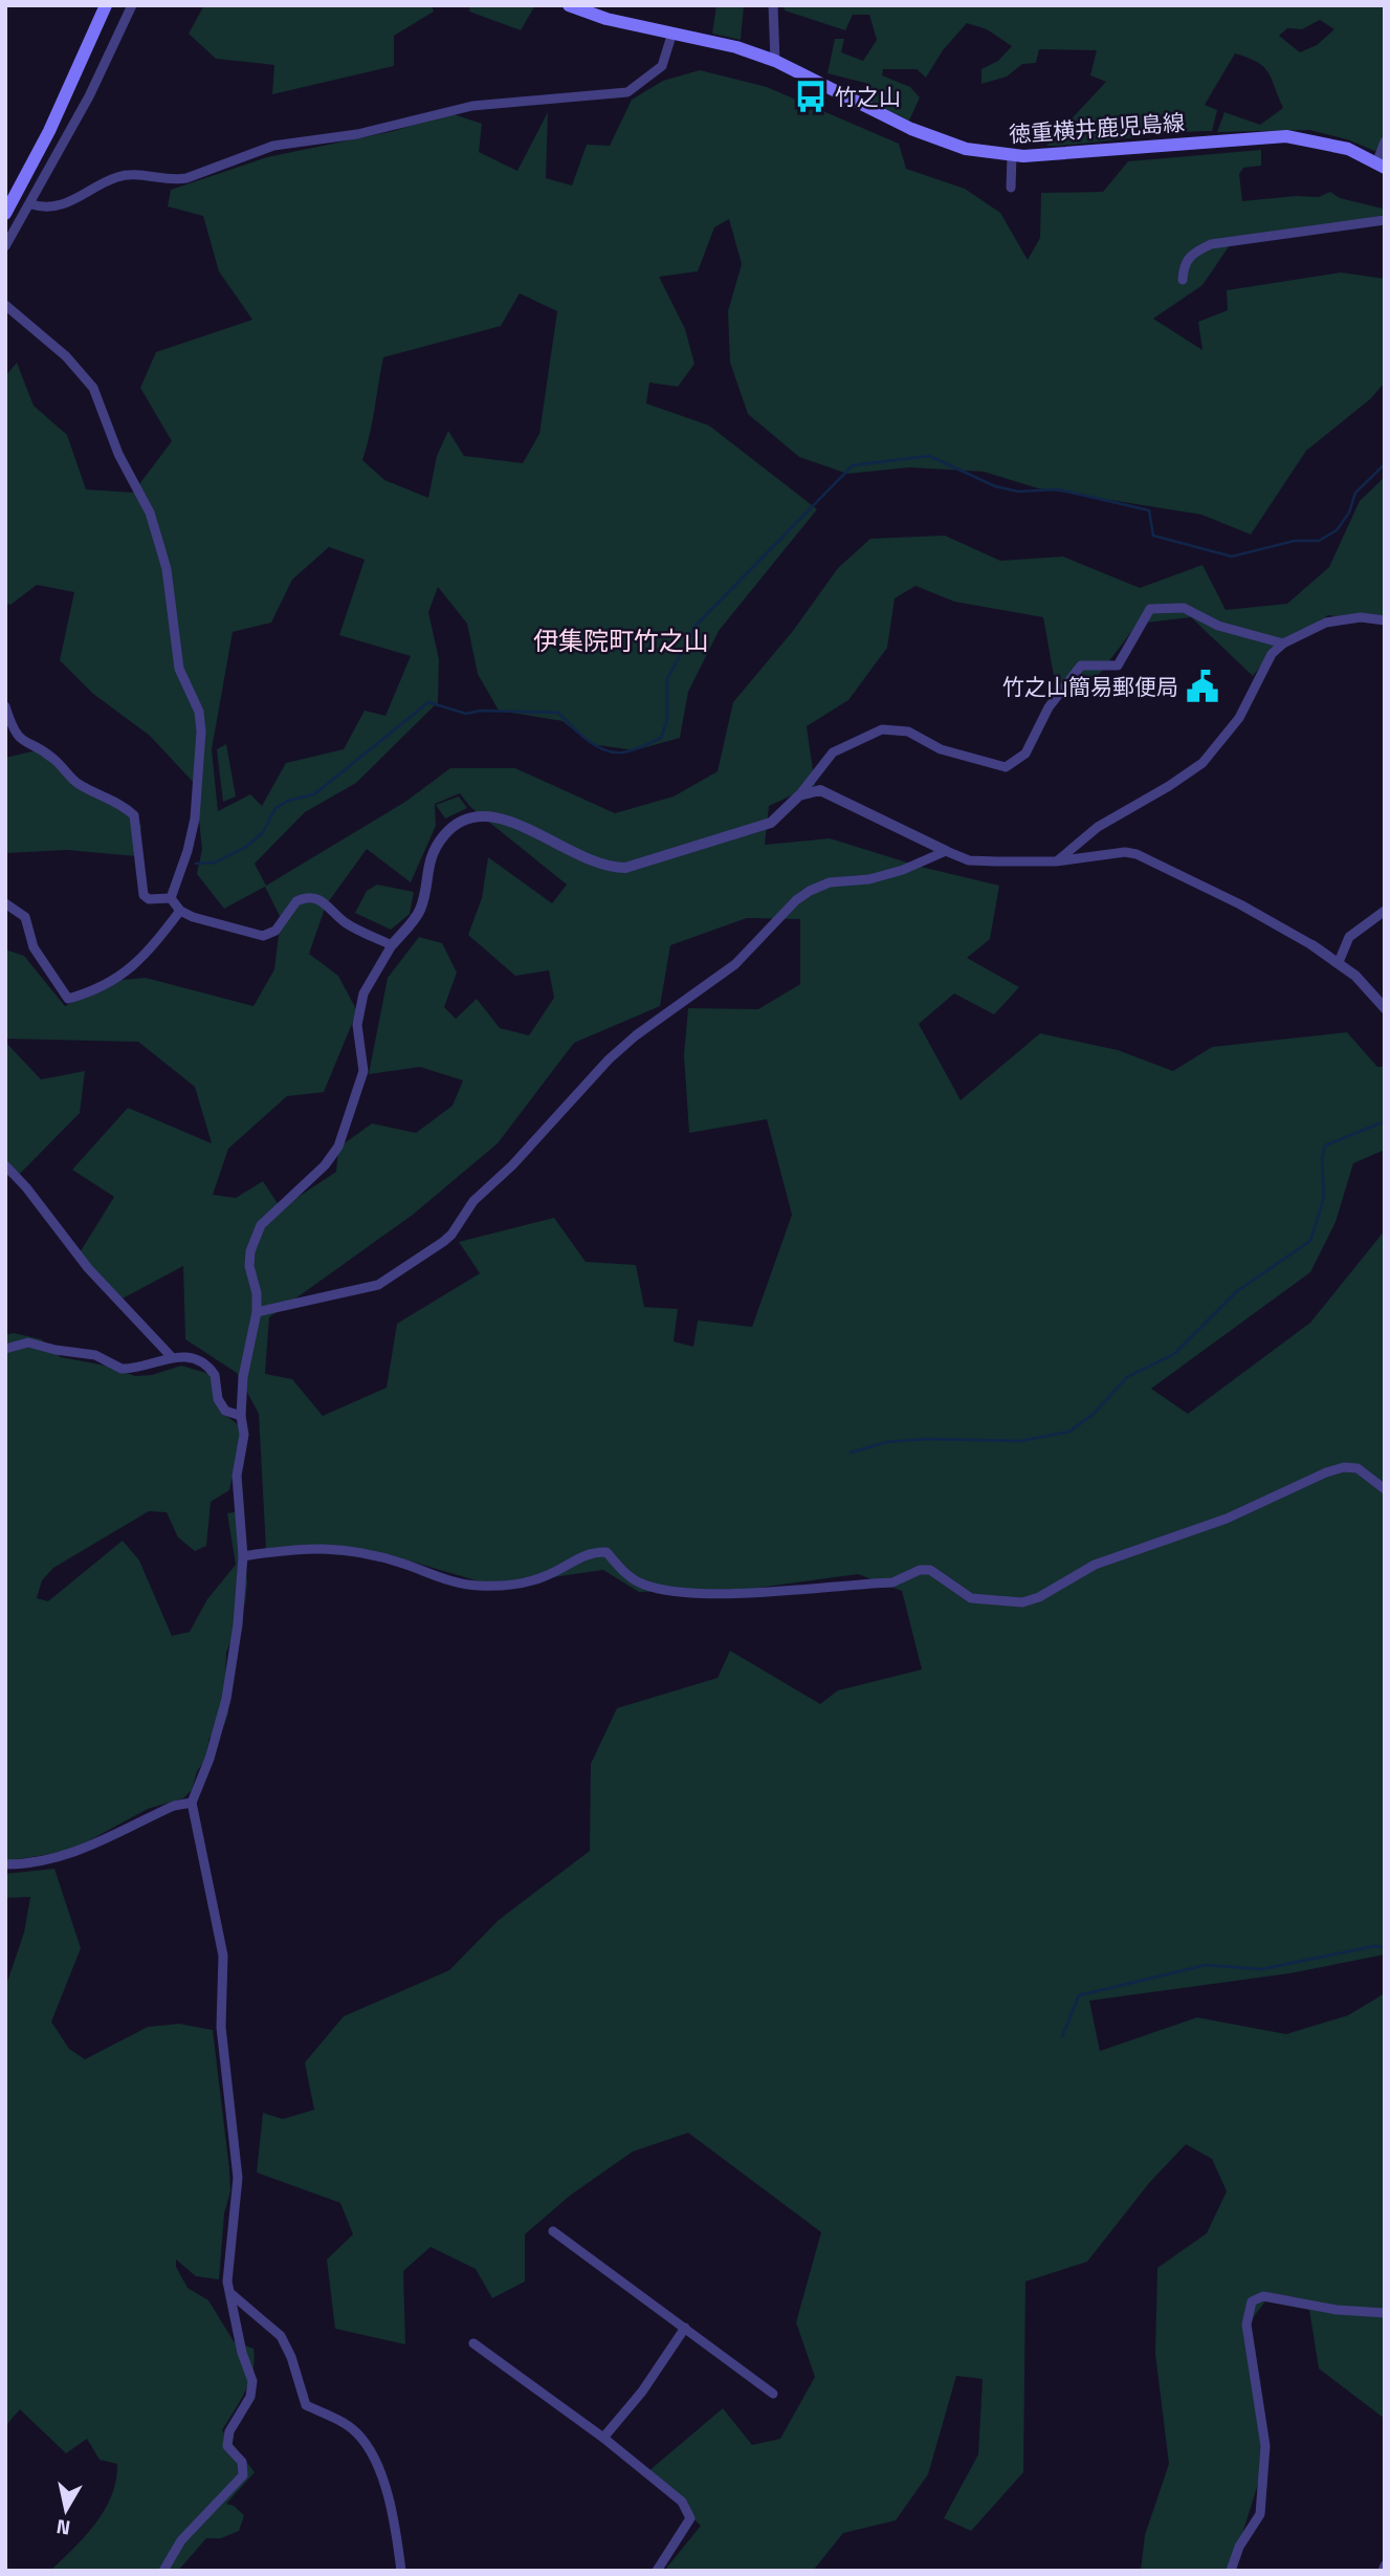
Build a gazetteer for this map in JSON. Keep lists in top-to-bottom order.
{
  "streets": {
    "main road": ["徳重横井鹿児島線"]
  },
  "districts": ["伊集院町竹之山"],
  "places": {
    "bus stop": ["竹之山"],
    "public building": ["竹之山簡易郵便局"]
  },
  "north": "bottom"
}
